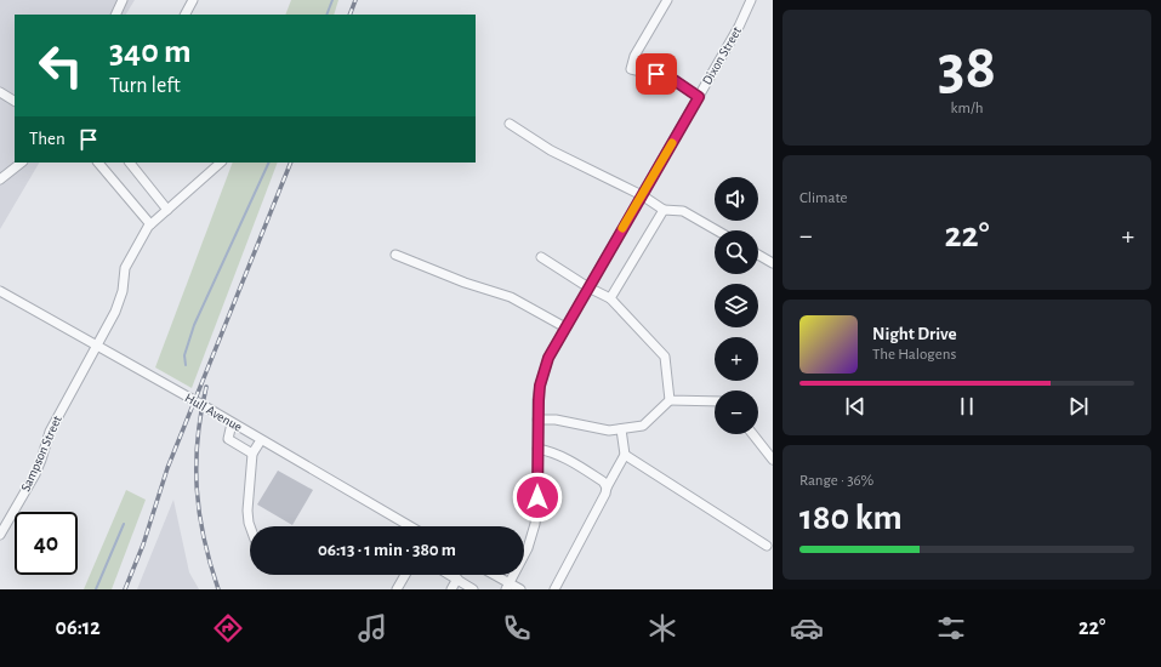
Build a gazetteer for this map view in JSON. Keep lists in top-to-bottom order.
{
  "streets": {
    "street": ["Dixon Street", "Hull Avenue", "Sampson Street"]
  },
  "crossings": [
    ["Hull Avenue", "Sampson Street"]
  ],
  "page": {
    "tile": [
      ["38", "km/h"],
      "Climate",
      ["Range · 36%", "180 km"]
    ],
    "turn": ["340 m", "Turn left"],
    "then": "Then",
    "map_buttons": ["+", "−"],
    "heat": ["−", "22°", "+"],
    "song": ["Night Drive", "The Halogens"],
    "limit": "40",
    "trip": "06:13 · 1 min · 380 m",
    "tabs": ["06:12", "22°"]
  }
}
